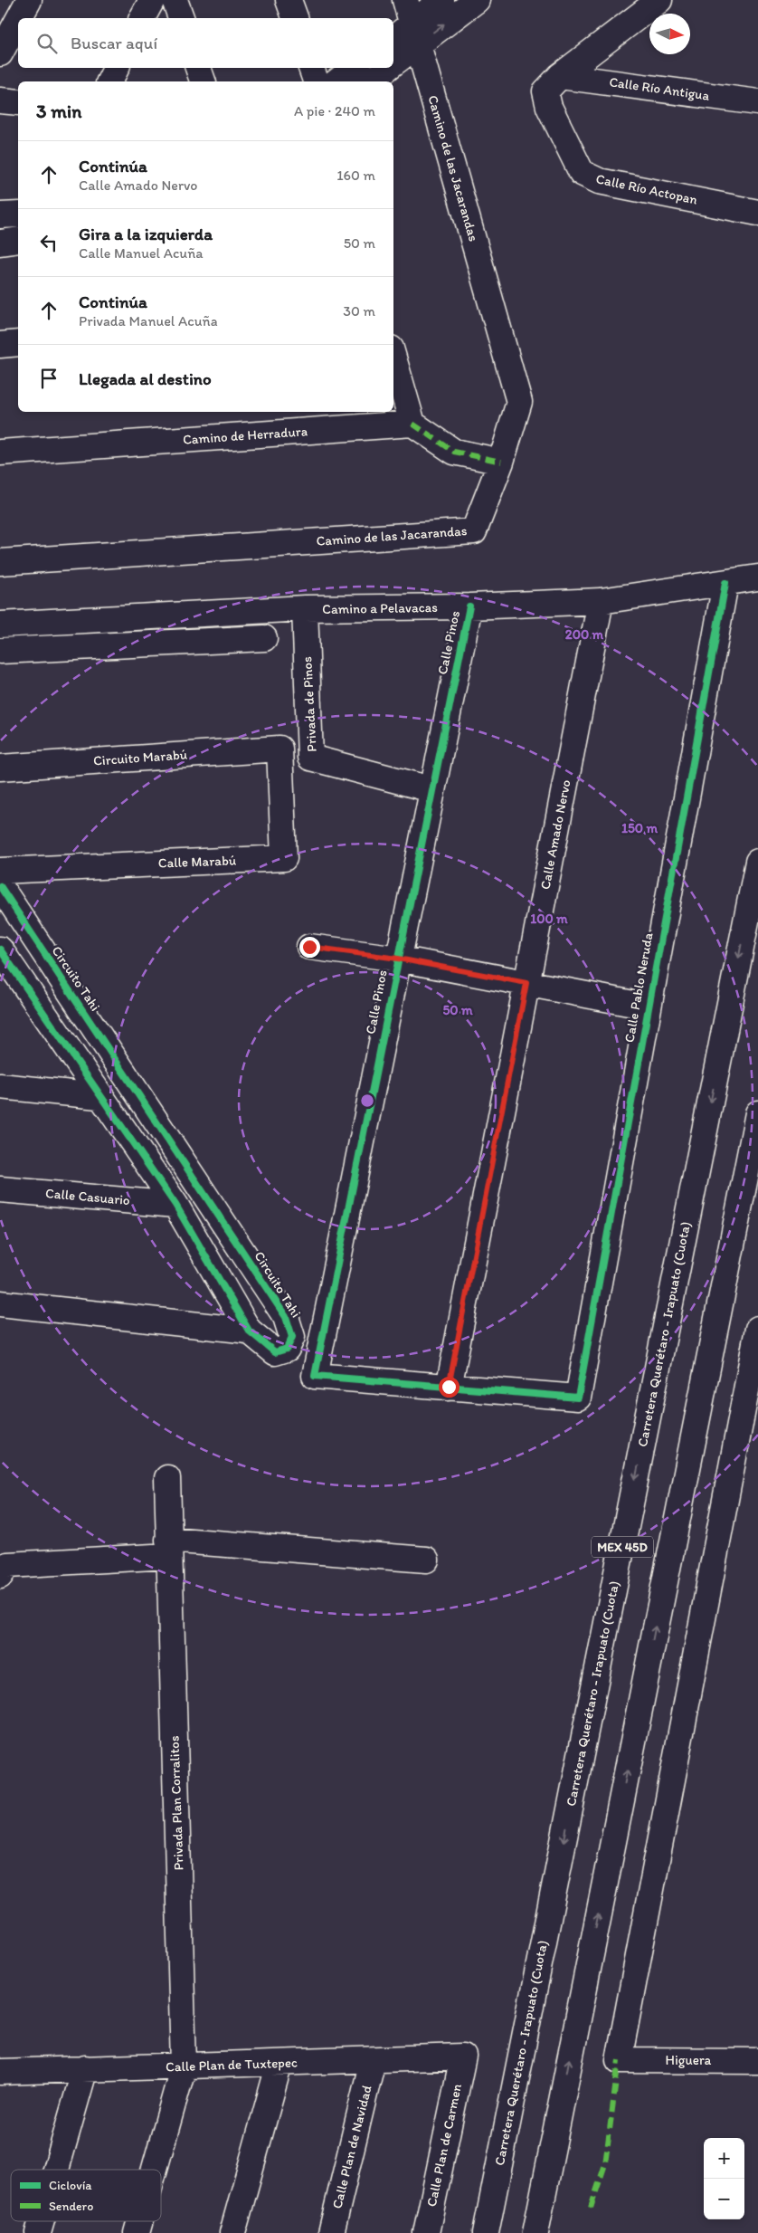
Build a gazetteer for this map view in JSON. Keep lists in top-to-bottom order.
{
  "streets": {
    "main road": [
      "Calle Río Antigua",
      "Camino de las Jacarandas",
      "Calle Río Actopan",
      "Camino de Herradura",
      "Camino a Pelavacas",
      "Calle Pinos",
      "Privada de Pinos",
      "Circuito Marabú",
      "Calle Amado Nervo",
      "Calle Marabú",
      "Circuito Tahi",
      "Calle Pablo Neruda",
      "Calle Casuario",
      "Carretera Querétaro - Irapuato (Cuota)",
      "MEX 45D",
      "Privada Plan Corralitos",
      "Higuera",
      "Calle Plan de Tuxtepec",
      "Calle Plan de Carmen",
      "Calle Plan de Navidad"
    ]
  },
  "crossings": [
    ["Calle Río Antigua", "Calle Río Actopan"],
    ["Camino a Pelavacas", "Calle Pinos"],
    ["Camino a Pelavacas", "Privada de Pinos"],
    ["Camino a Pelavacas", "Calle Amado Nervo"],
    ["Camino a Pelavacas", "Calle Pablo Neruda"],
    ["Calle Pinos", "Privada de Pinos"],
    ["Calle Pinos", "Calle Amado Nervo"],
    ["Calle Pinos", "Calle Pablo Neruda"],
    ["Circuito Marabú", "Calle Marabú"],
    ["Calle Amado Nervo", "Calle Pablo Neruda"],
    ["Circuito Tahi", "Calle Casuario"],
    ["Privada Plan Corralitos", "Calle Plan de Tuxtepec"],
    ["Calle Plan de Tuxtepec", "Calle Plan de Carmen"],
    ["Calle Plan de Tuxtepec", "Calle Plan de Navidad"]
  ],
  "legend": ["Ciclovía", "Sendero"],
  "north": "right",
  "page": {
    "search": "Buscar aquí",
    "heading": ["3 min", "A pie · 240 m"],
    "list": [
      ["Continúa", "Calle Amado Nervo", "160 m"],
      ["Gira a la izquierda", "Calle Manuel Acuña", "50 m"],
      ["Continúa", "Privada Manuel Acuña", "30 m"],
      "Llegada al destino"
    ],
    "map_buttons": ["+", "−"]
  },
  "rings": [
    "200 m",
    "150 m",
    "100 m",
    "50 m"
  ]
}
